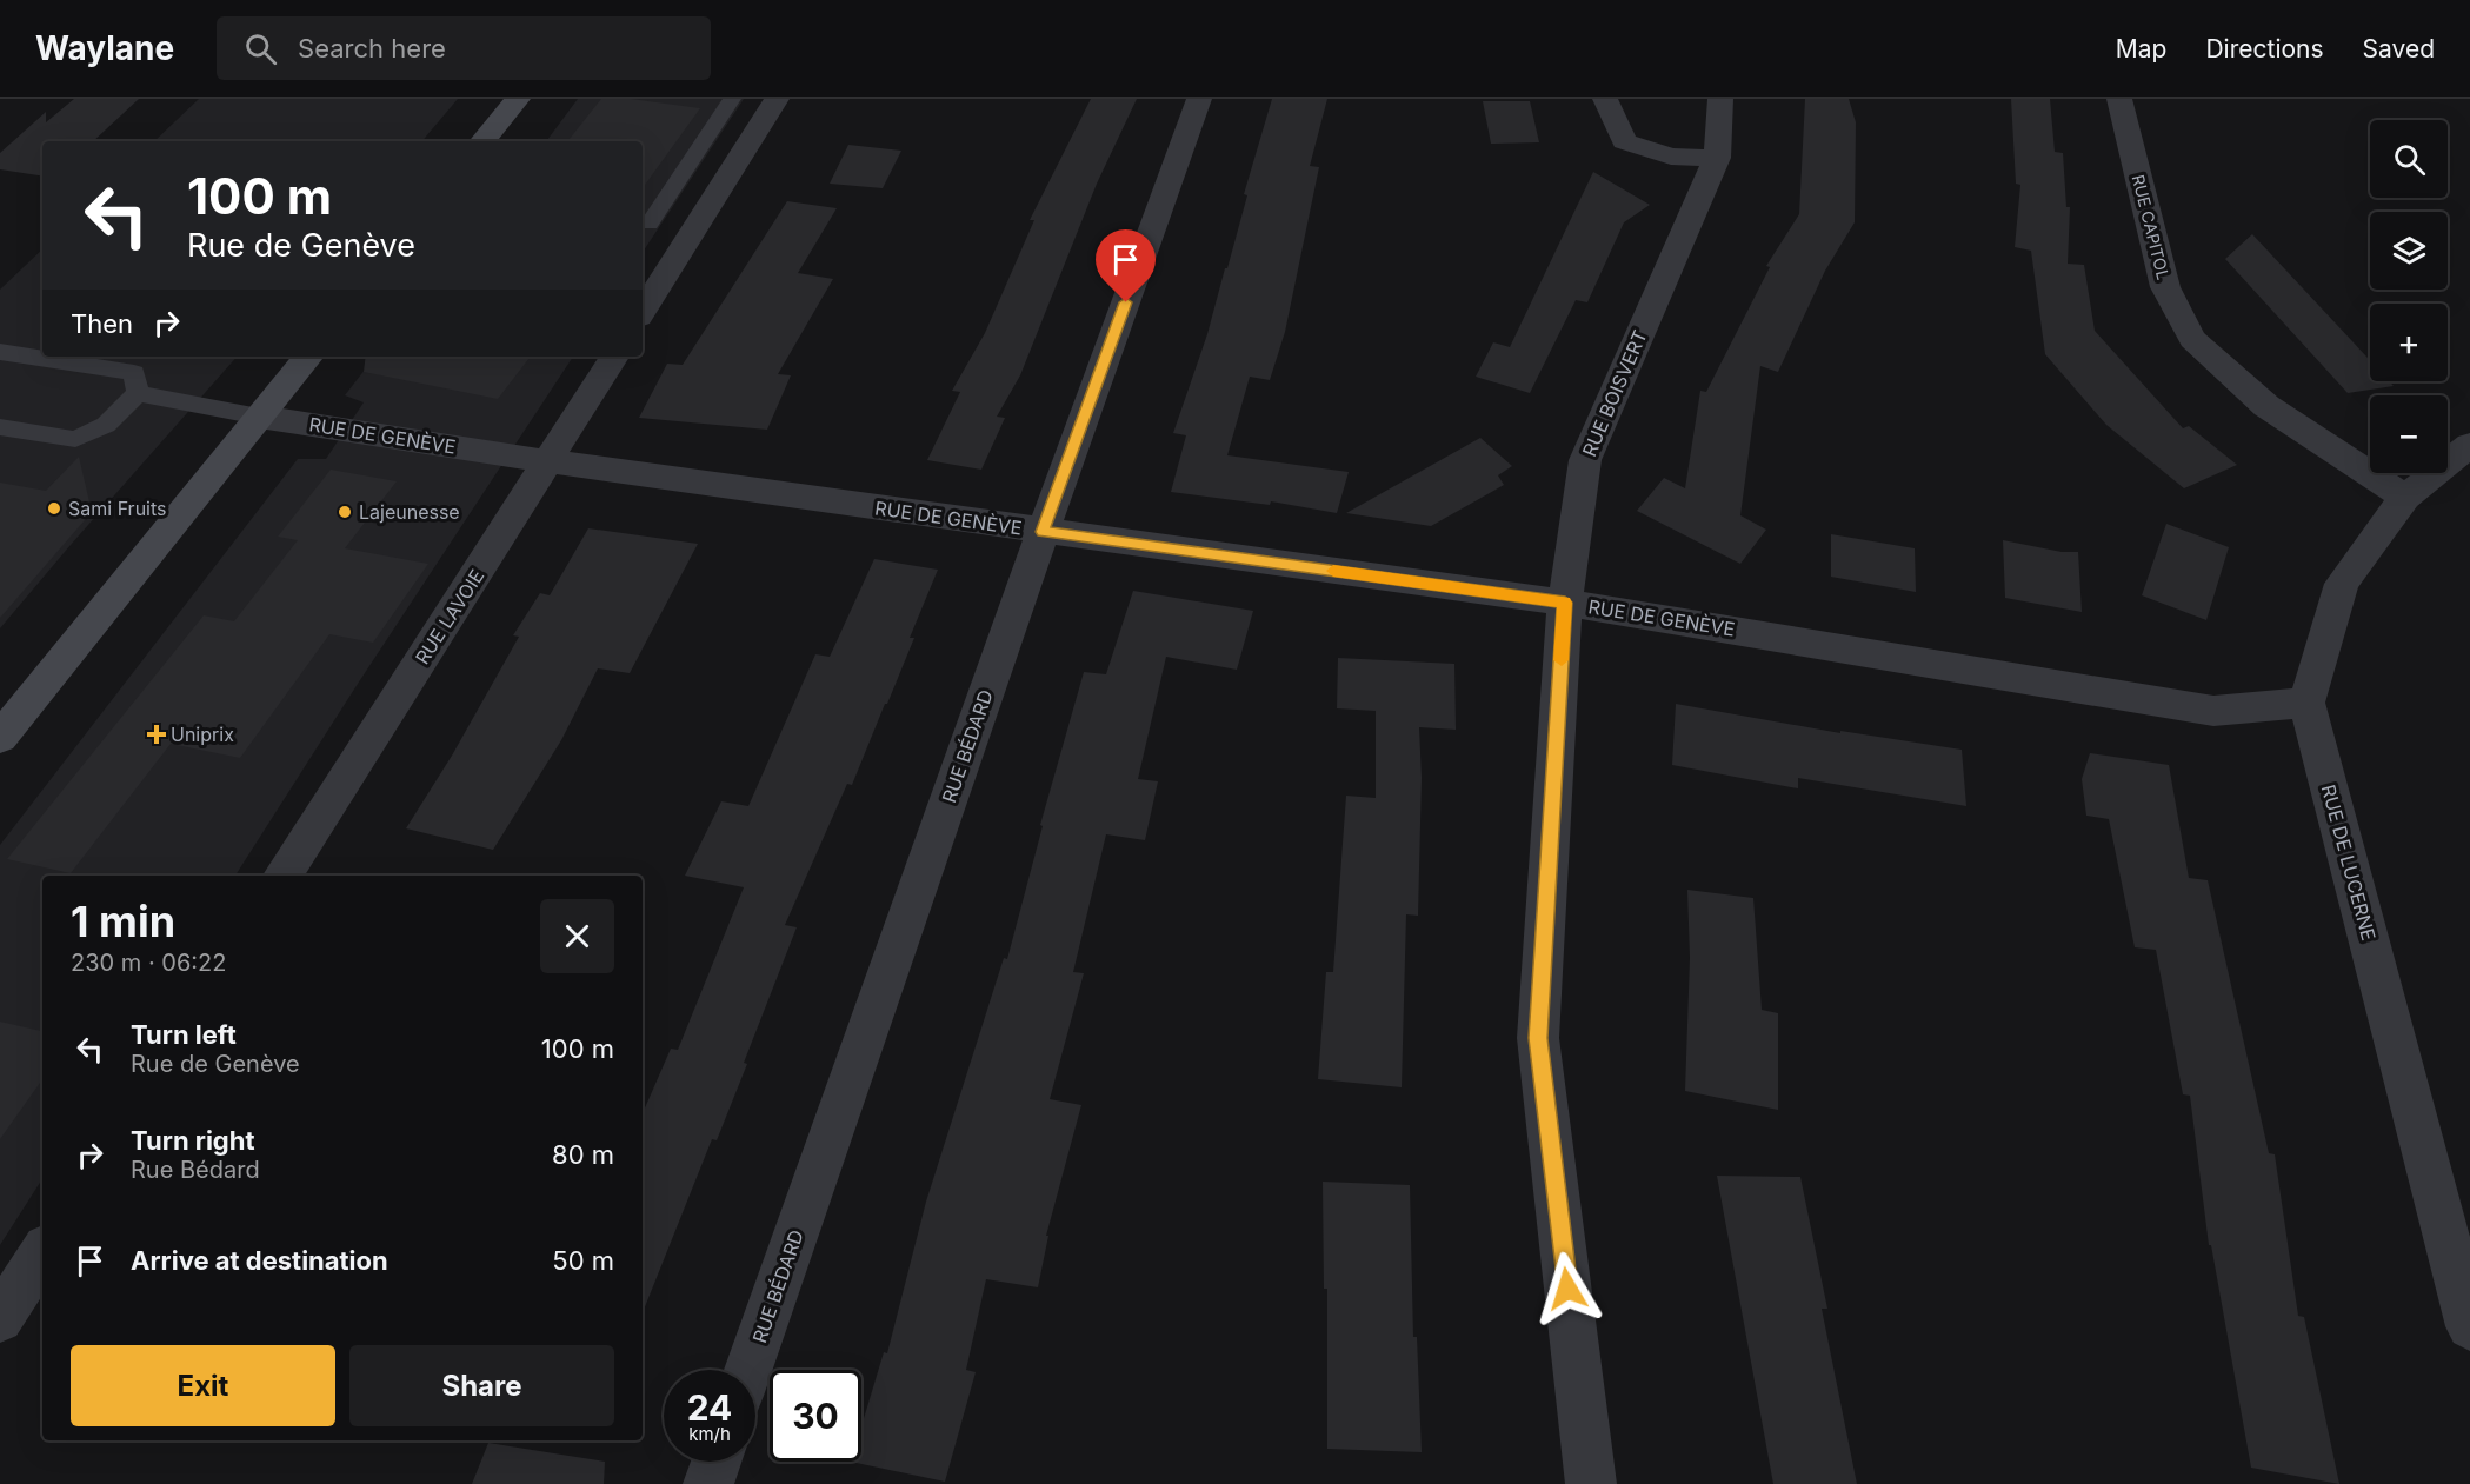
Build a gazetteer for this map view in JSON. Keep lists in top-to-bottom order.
{
  "streets": {
    "street": [
      "RUE CAPITOL",
      "RUE BOISVERT",
      "RUE DE GENÈVE",
      "RUE LAVOIE",
      "RUE BÉDARD",
      "RUE DE LUCERNE"
    ]
  },
  "crossings": [
    ["RUE BOISVERT", "RUE DE GENÈVE"],
    ["RUE DE GENÈVE", "RUE LAVOIE"],
    ["RUE DE GENÈVE", "RUE BÉDARD"],
    ["RUE DE GENÈVE", "RUE DE LUCERNE"]
  ],
  "places": {
    "other": ["Sami Fruits", "Lajeunesse"],
    "health": ["Uniprix"]
  },
  "page": {
    "header": "Waylane",
    "search": "Search here",
    "nav": ["Map", "Directions", "Saved"],
    "map_buttons": ["+", "−"],
    "turn": ["100 m", "Rue de Genève"],
    "then": "Then",
    "heading": ["1 min", "230 m · 06:22"],
    "list": [
      {
        "name": "Turn left",
        "note": "Rue de Genève",
        "value": "100 m"
      },
      {
        "name": "Turn right",
        "note": "Rue Bédard",
        "value": "80 m"
      },
      {
        "name": "Arrive at destination",
        "value": "50 m"
      }
    ],
    "buttons": ["Exit", "Share"],
    "speed": "24 km/h",
    "limit": "30"
  }
}
